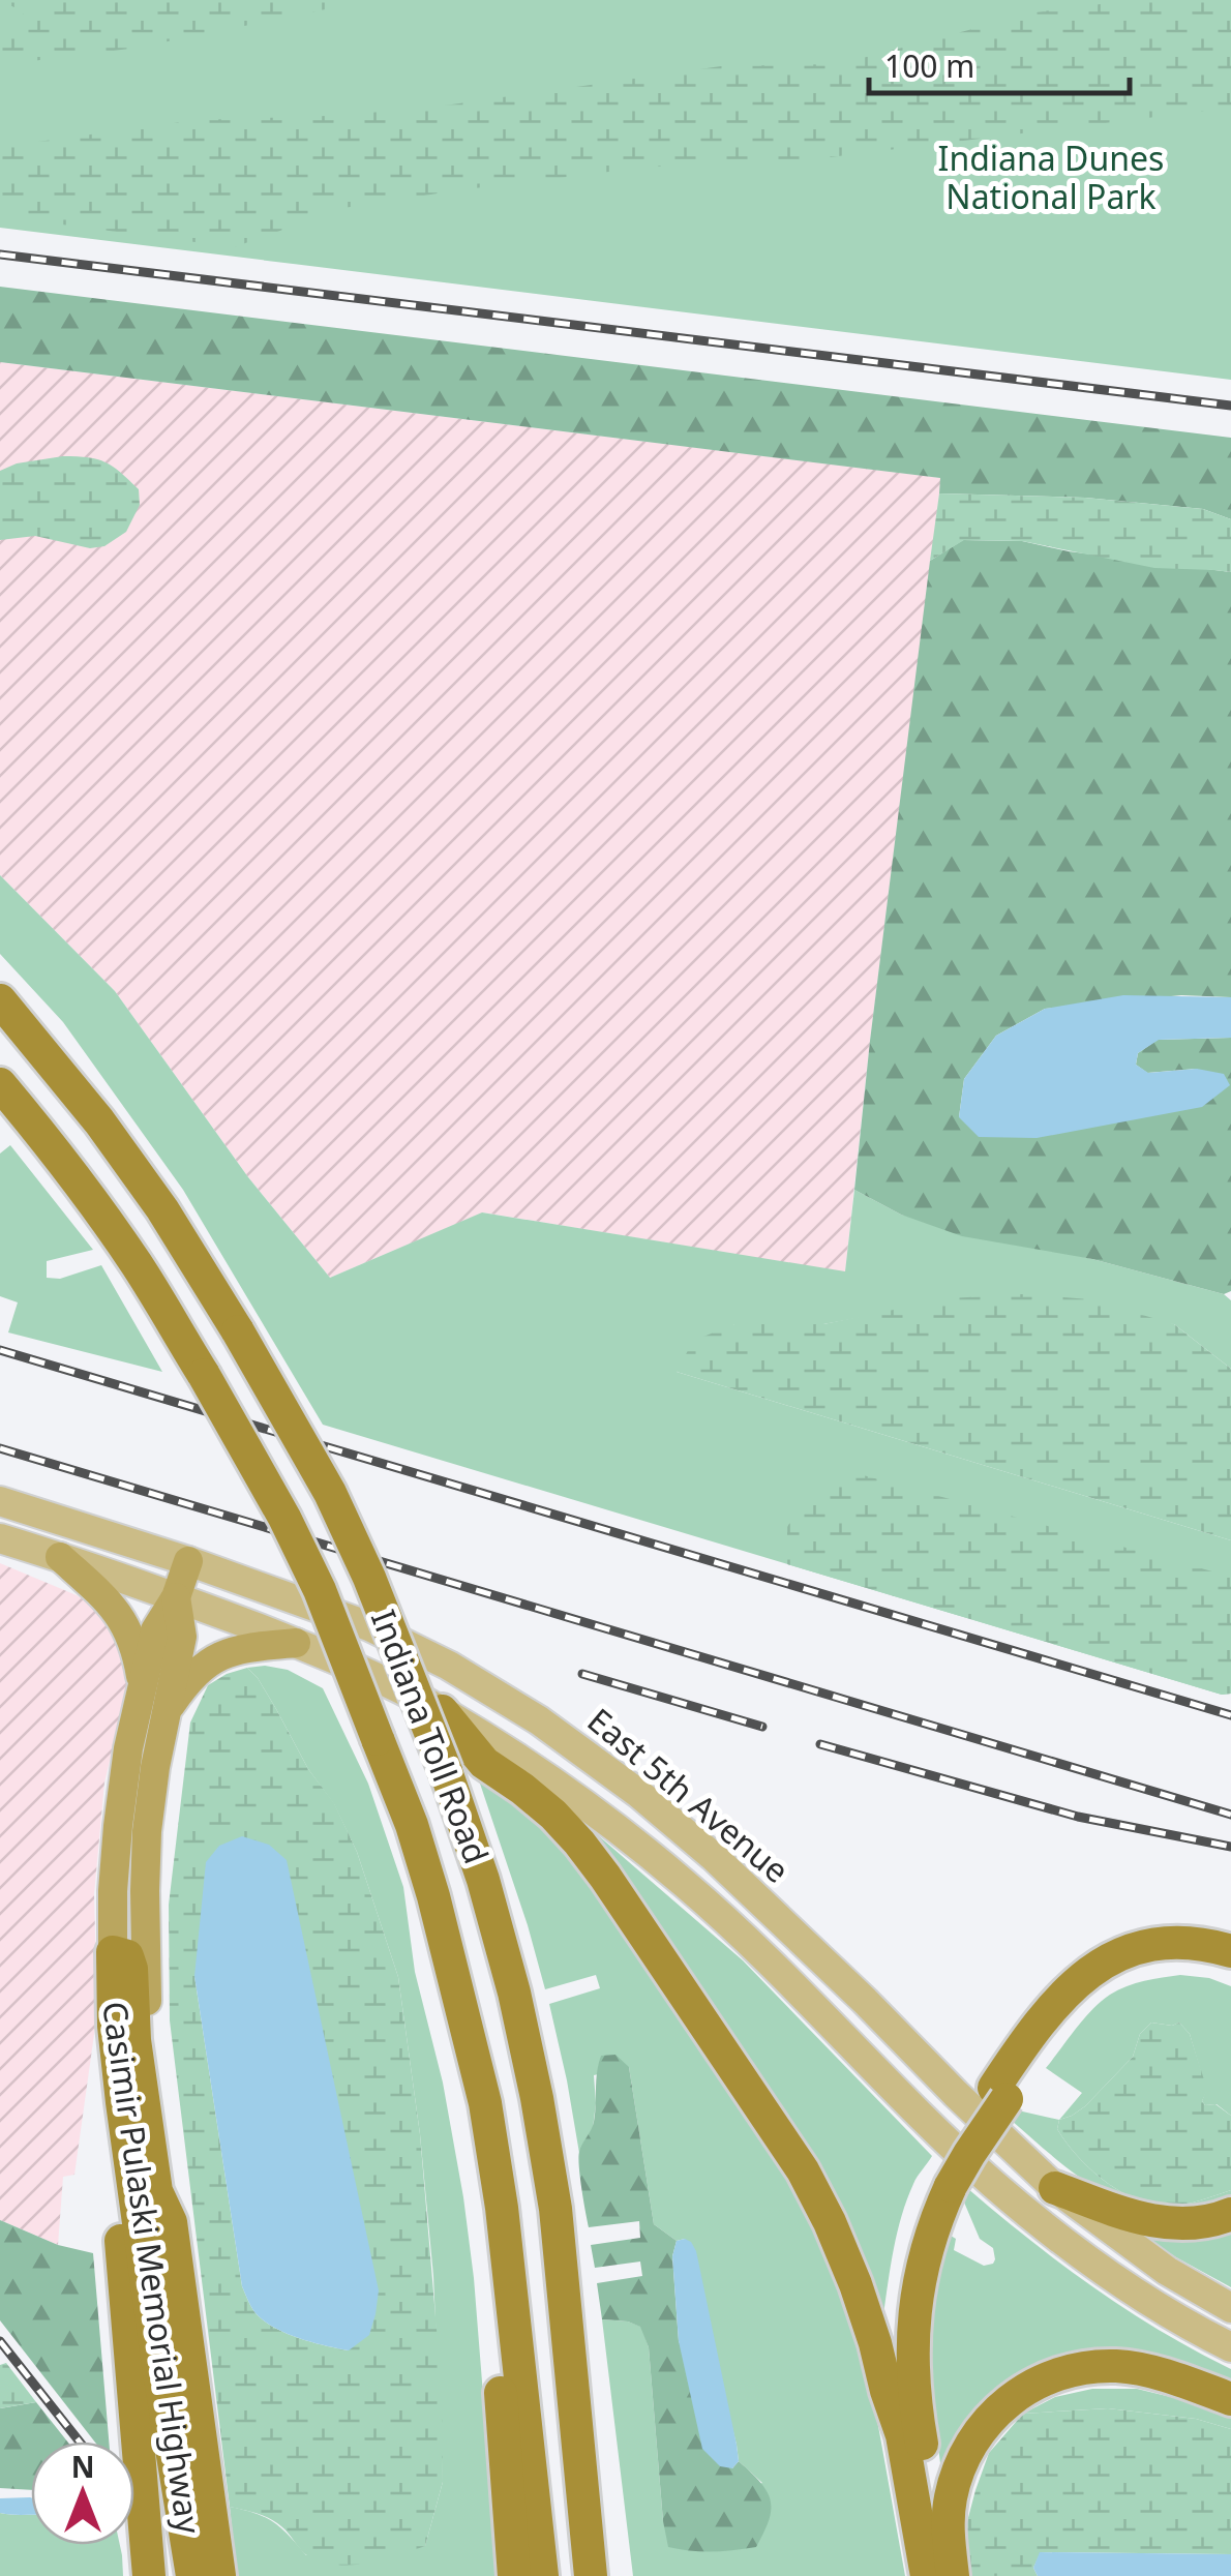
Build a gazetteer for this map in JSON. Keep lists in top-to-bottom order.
{
  "streets": {
    "highway": ["Indiana Toll Road", "Casimir Pulaski Memorial Highway"],
    "main road": ["East 5th Avenue"]
  },
  "crossings": [
    ["East 5th Avenue", "Casimir Pulaski Memorial Highway"]
  ],
  "parks": ["Indiana Dunes National Park"],
  "scale_bar": "100 m",
  "north": "top"
}
